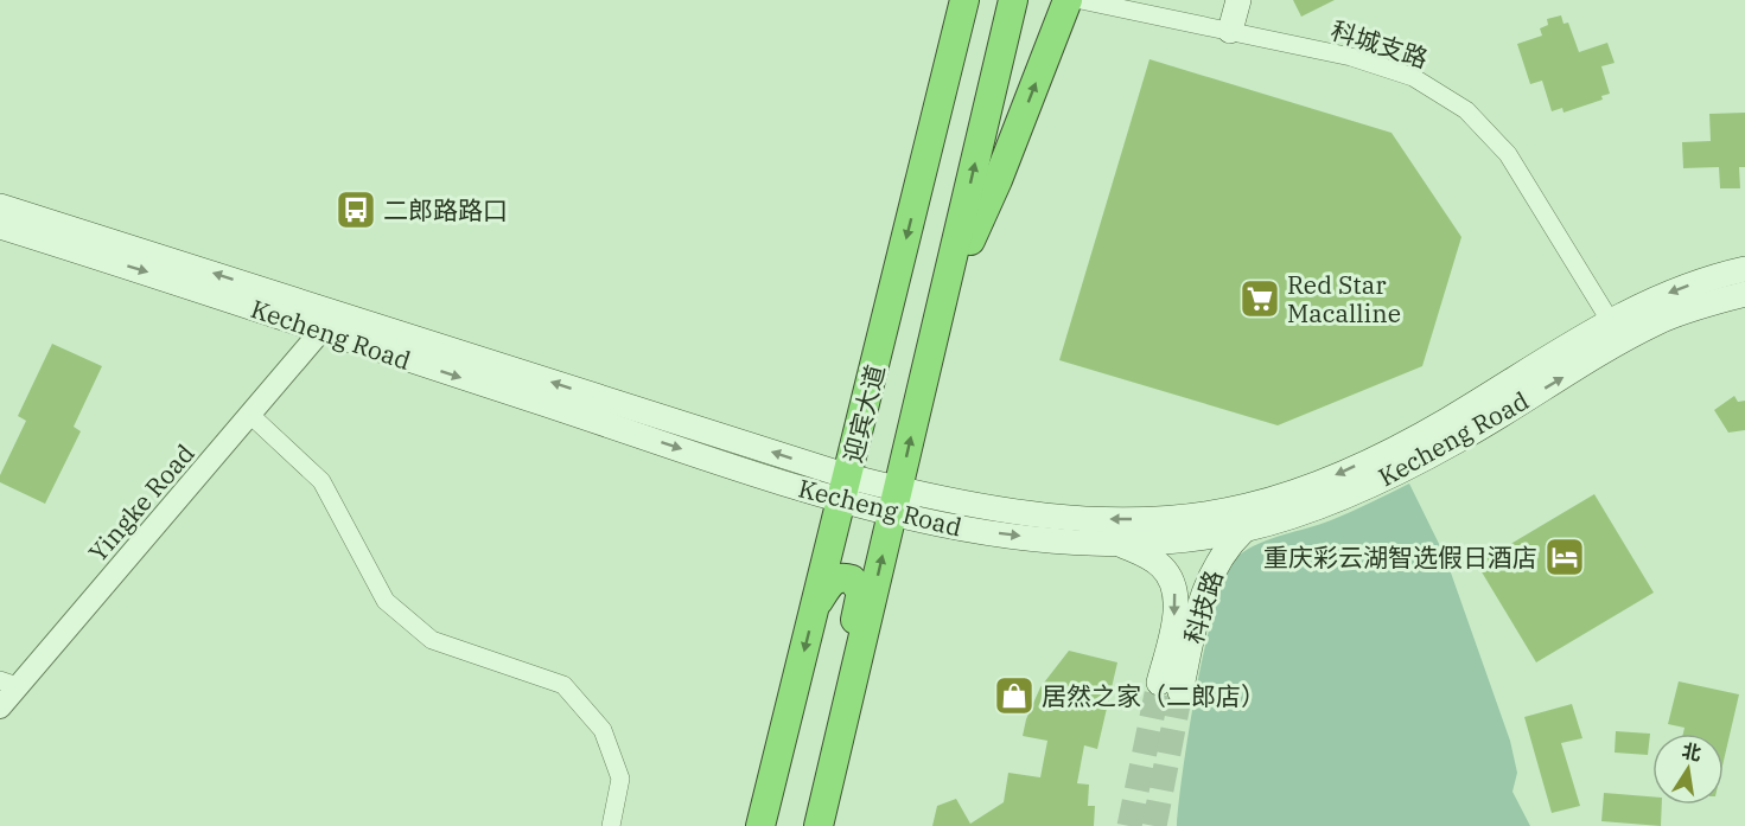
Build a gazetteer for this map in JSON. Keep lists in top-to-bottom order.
{
  "streets": {
    "highway": ["迎宾大道"],
    "main road": ["Kecheng Road", "科技路"],
    "street": ["科城支路", "Yingke Road"]
  },
  "crossings": [
    ["科城支路", "Kecheng Road"],
    ["Kecheng Road", "迎宾大道"],
    ["Kecheng Road", "Yingke Road"],
    ["Kecheng Road", "科技路"]
  ],
  "places": {
    "bus stop": ["二郎路路口"],
    "supermarket": ["Red Star Macalline"],
    "hotel": ["重庆彩云湖智选假日酒店"],
    "shop": ["居然之家（二郎店）"]
  },
  "north": "top"
}
